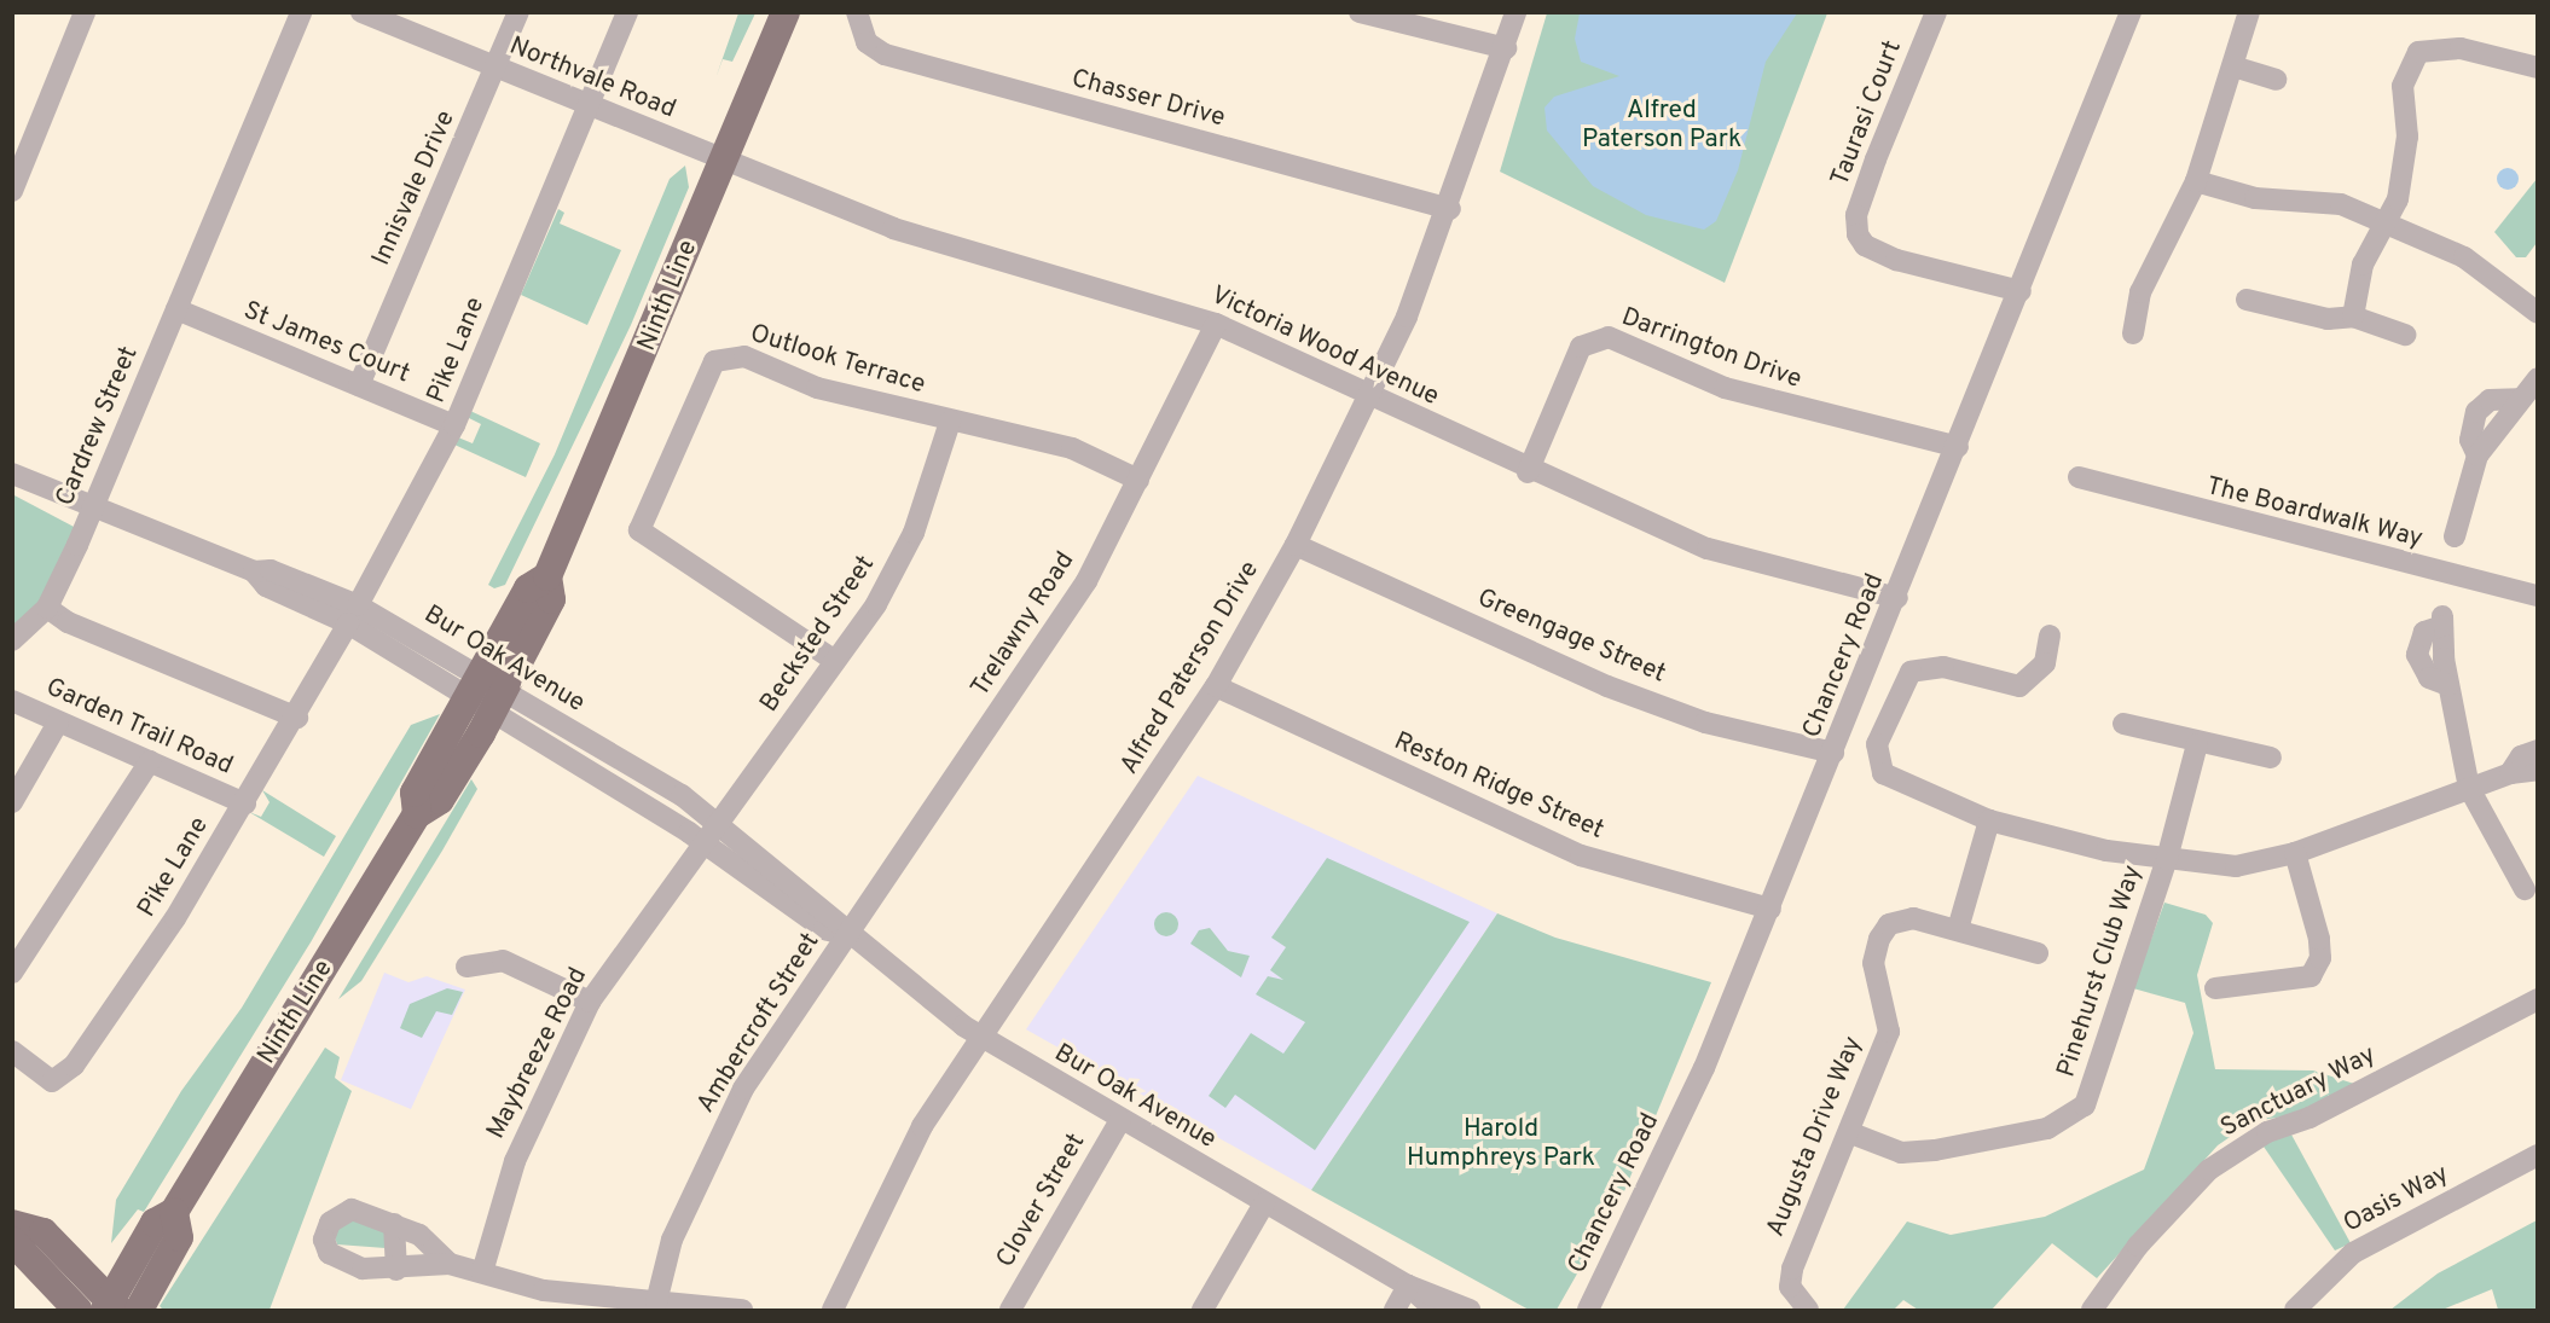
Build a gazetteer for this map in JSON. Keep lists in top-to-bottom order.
{
  "streets": {
    "main road": ["Ninth Line"],
    "street": [
      "Northvale Road",
      "Chasser Drive",
      "Taurasi Court",
      "Innisvale Drive",
      "St James Court",
      "Victoria Wood Avenue",
      "Darrington Drive",
      "Pike Lane",
      "Outlook Terrace",
      "Cardrew Street",
      "The Boardwalk Way",
      "Trelawny Road",
      "Becksted Street",
      "Greengage Street",
      "Chancery Road",
      "Bur Oak Avenue",
      "Alfred Paterson Drive",
      "Garden Trail Road",
      "Reston Ridge Street",
      "Pinehurst Club Way",
      "Ambercroft Street",
      "Maybreeze Road",
      "Sanctuary Way",
      "Augusta Drive Way",
      "Oasis Way",
      "Clover Street"
    ]
  },
  "crossings": [
    ["Northvale Road", "Innisvale Drive"],
    ["Northvale Road", "Ninth Line"],
    ["Northvale Road", "Victoria Wood Avenue"],
    ["Northvale Road", "Pike Lane"],
    ["Chasser Drive", "Alfred Paterson Drive"],
    ["Taurasi Court", "Chancery Road"],
    ["Innisvale Drive", "St James Court"],
    ["Ninth Line", "Victoria Wood Avenue"],
    ["Ninth Line", "Bur Oak Avenue"],
    ["St James Court", "Pike Lane"],
    ["St James Court", "Cardrew Street"],
    ["Victoria Wood Avenue", "Darrington Drive"],
    ["Victoria Wood Avenue", "Trelawny Road"],
    ["Victoria Wood Avenue", "Chancery Road"],
    ["Victoria Wood Avenue", "Alfred Paterson Drive"],
    ["Darrington Drive", "Chancery Road"],
    ["Pike Lane", "Bur Oak Avenue"],
    ["Pike Lane", "Garden Trail Road"],
    ["Outlook Terrace", "Trelawny Road"],
    ["Outlook Terrace", "Becksted Street"],
    ["Cardrew Street", "Bur Oak Avenue"],
    ["Trelawny Road", "Bur Oak Avenue"],
    ["Trelawny Road", "Ambercroft Street"],
    ["Becksted Street", "Bur Oak Avenue"],
    ["Greengage Street", "Chancery Road"],
    ["Greengage Street", "Alfred Paterson Drive"],
    ["Chancery Road", "Reston Ridge Street"],
    ["Bur Oak Avenue", "Alfred Paterson Drive"],
    ["Bur Oak Avenue", "Ambercroft Street"],
    ["Bur Oak Avenue", "Maybreeze Road"],
    ["Bur Oak Avenue", "Clover Street"],
    ["Alfred Paterson Drive", "Reston Ridge Street"],
    ["Pinehurst Club Way", "Augusta Drive Way"]
  ],
  "parks": ["Alfred Paterson Park", "Harold Humphreys Park"]
}
